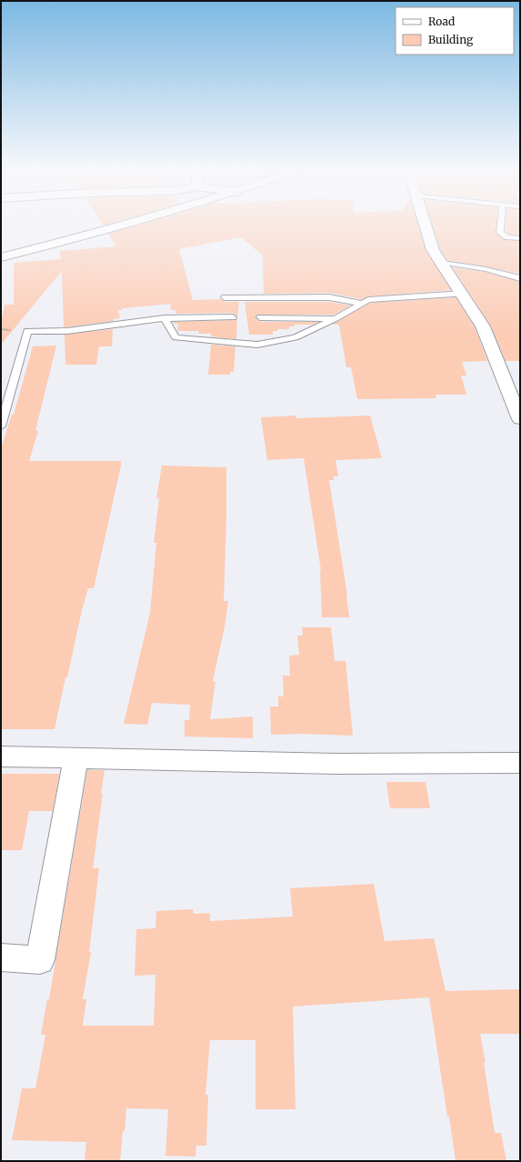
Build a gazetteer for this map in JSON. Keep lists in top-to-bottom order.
{
  "legend": ["Road", "Building"]
}
